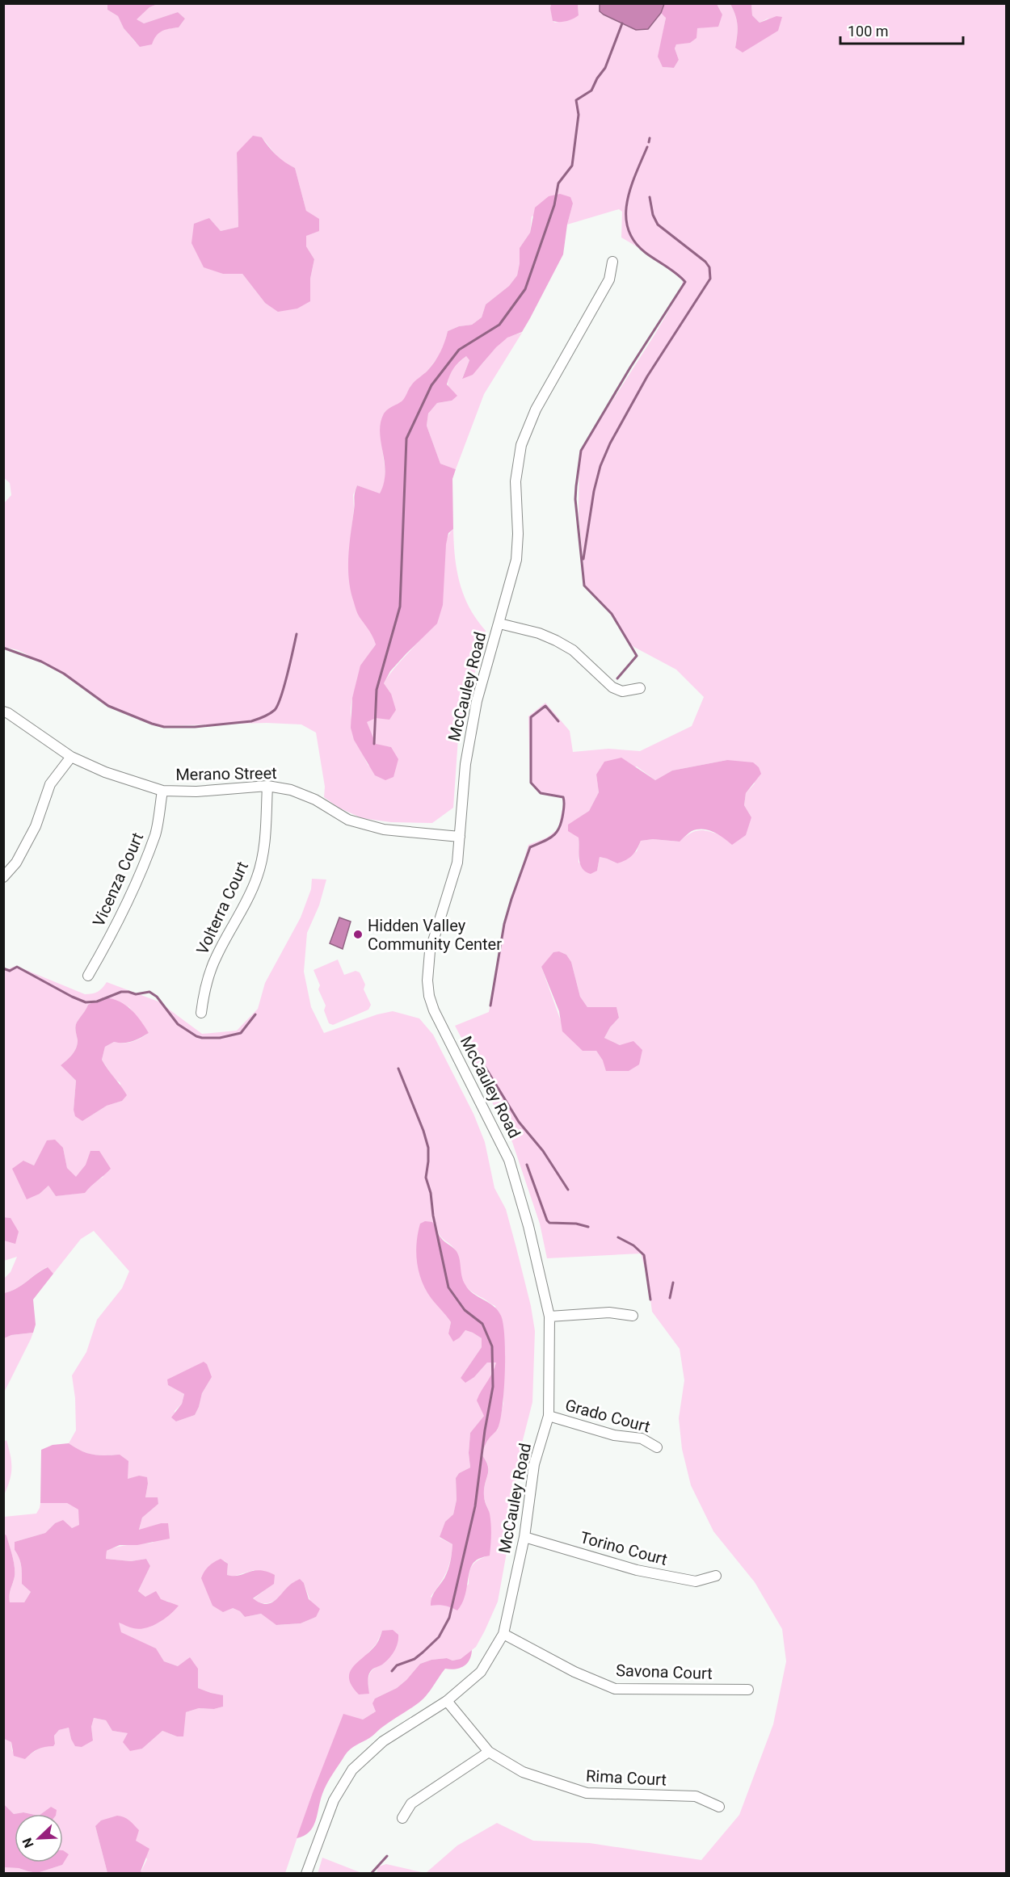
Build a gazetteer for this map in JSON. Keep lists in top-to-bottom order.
{
  "streets": {
    "street": [
      "McCauley Road",
      "Merano Street",
      "Vicenza Court",
      "Volterra Court",
      "Grado Court",
      "Torino Court",
      "Savona Court",
      "Rima Court"
    ]
  },
  "crossings": [
    ["McCauley Road", "Merano Street"],
    ["McCauley Road", "Grado Court"],
    ["McCauley Road", "Torino Court"],
    ["McCauley Road", "Savona Court"],
    ["McCauley Road", "Rima Court"],
    ["Merano Street", "Vicenza Court"],
    ["Merano Street", "Volterra Court"]
  ],
  "places": ["Hidden Valley Community Center"],
  "scale_bar": "100 m",
  "north": "bottom left"
}
